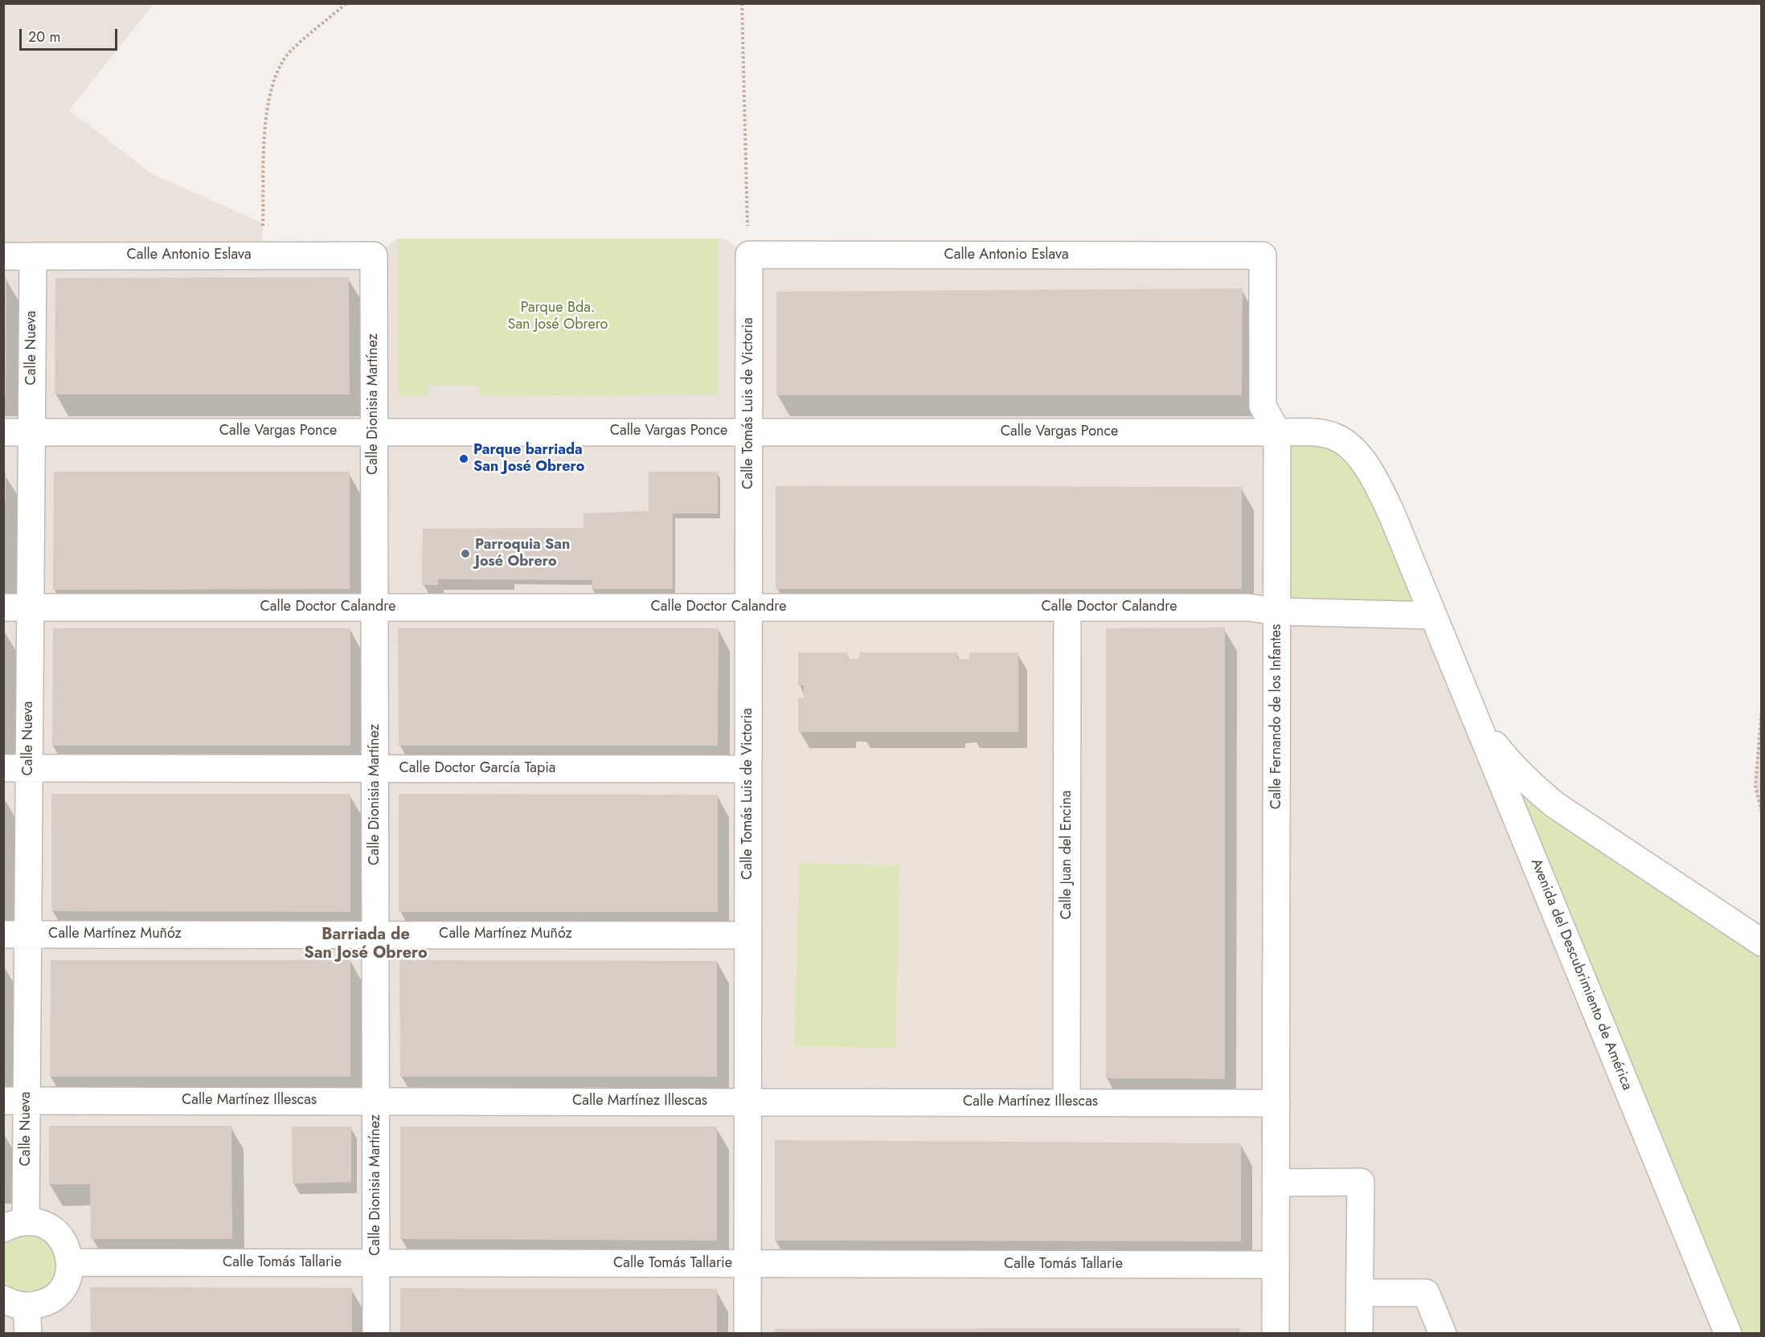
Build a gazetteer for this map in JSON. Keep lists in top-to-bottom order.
{
  "streets": {
    "street": [
      "Calle Antonio Eslava",
      "Calle Nueva",
      "Calle Tomás Luis de Victoria",
      "Calle Dionisia Martínez",
      "Calle Vargas Ponce",
      "Calle Doctor Calandre",
      "Calle Fernando de los Infantes",
      "Calle Doctor García Tapia",
      "Calle Juan del Encina",
      "Calle Martínez Muñóz",
      "Avenida del Descubrimiento de América",
      "Calle Martínez Illescas",
      "Calle Tomás Tallarie"
    ]
  },
  "crossings": [
    ["Calle Antonio Eslava", "Calle Nueva"],
    ["Calle Antonio Eslava", "Calle Tomás Luis de Victoria"],
    ["Calle Antonio Eslava", "Calle Dionisia Martínez"],
    ["Calle Antonio Eslava", "Calle Fernando de los Infantes"],
    ["Calle Nueva", "Calle Vargas Ponce"],
    ["Calle Nueva", "Calle Doctor Calandre"],
    ["Calle Nueva", "Calle Doctor García Tapia"],
    ["Calle Nueva", "Calle Martínez Muñóz"],
    ["Calle Nueva", "Calle Martínez Illescas"],
    ["Calle Tomás Luis de Victoria", "Calle Vargas Ponce"],
    ["Calle Tomás Luis de Victoria", "Calle Doctor Calandre"],
    ["Calle Tomás Luis de Victoria", "Calle Doctor García Tapia"],
    ["Calle Tomás Luis de Victoria", "Calle Martínez Muñóz"],
    ["Calle Tomás Luis de Victoria", "Calle Martínez Illescas"],
    ["Calle Tomás Luis de Victoria", "Calle Tomás Tallarie"],
    ["Calle Dionisia Martínez", "Calle Vargas Ponce"],
    ["Calle Dionisia Martínez", "Calle Doctor Calandre"],
    ["Calle Dionisia Martínez", "Calle Doctor García Tapia"],
    ["Calle Dionisia Martínez", "Calle Martínez Muñóz"],
    ["Calle Dionisia Martínez", "Calle Martínez Illescas"],
    ["Calle Dionisia Martínez", "Calle Tomás Tallarie"],
    ["Calle Vargas Ponce", "Calle Fernando de los Infantes"],
    ["Calle Vargas Ponce", "Avenida del Descubrimiento de América"],
    ["Calle Doctor Calandre", "Calle Fernando de los Infantes"],
    ["Calle Doctor Calandre", "Calle Juan del Encina"],
    ["Calle Doctor Calandre", "Avenida del Descubrimiento de América"],
    ["Calle Fernando de los Infantes", "Calle Martínez Illescas"],
    ["Calle Fernando de los Infantes", "Calle Tomás Tallarie"],
    ["Calle Juan del Encina", "Calle Martínez Illescas"]
  ],
  "districts": ["Barriada de San José Obrero"],
  "parks": ["Parque Bda. San José Obrero"],
  "places": ["Parque barriada San José Obrero", "Parroquia San José Obrero"],
  "scale_bar": "20 m"
}
